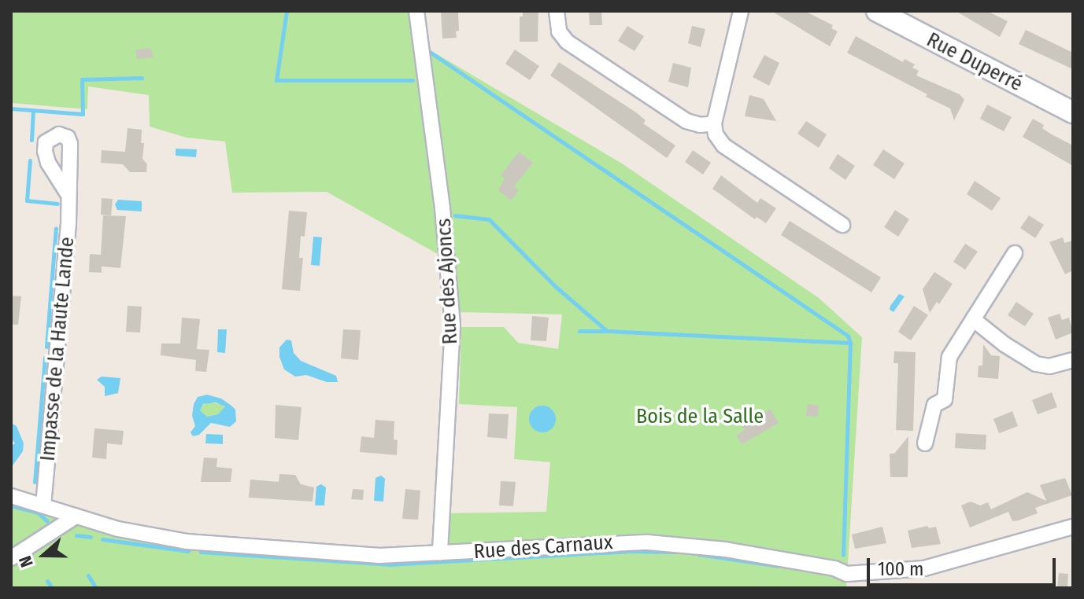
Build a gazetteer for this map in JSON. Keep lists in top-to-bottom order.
{
  "streets": {
    "street": [
      "Rue Duperré",
      "Rue des Ajoncs",
      "Impasse de la Haute Lande",
      "Rue des Carnaux"
    ]
  },
  "crossings": [
    ["Rue des Ajoncs", "Rue des Carnaux"],
    ["Impasse de la Haute Lande", "Rue des Carnaux"]
  ],
  "parks": ["Bois de la Salle"],
  "scale_bar": "100 m",
  "north": "left"
}
